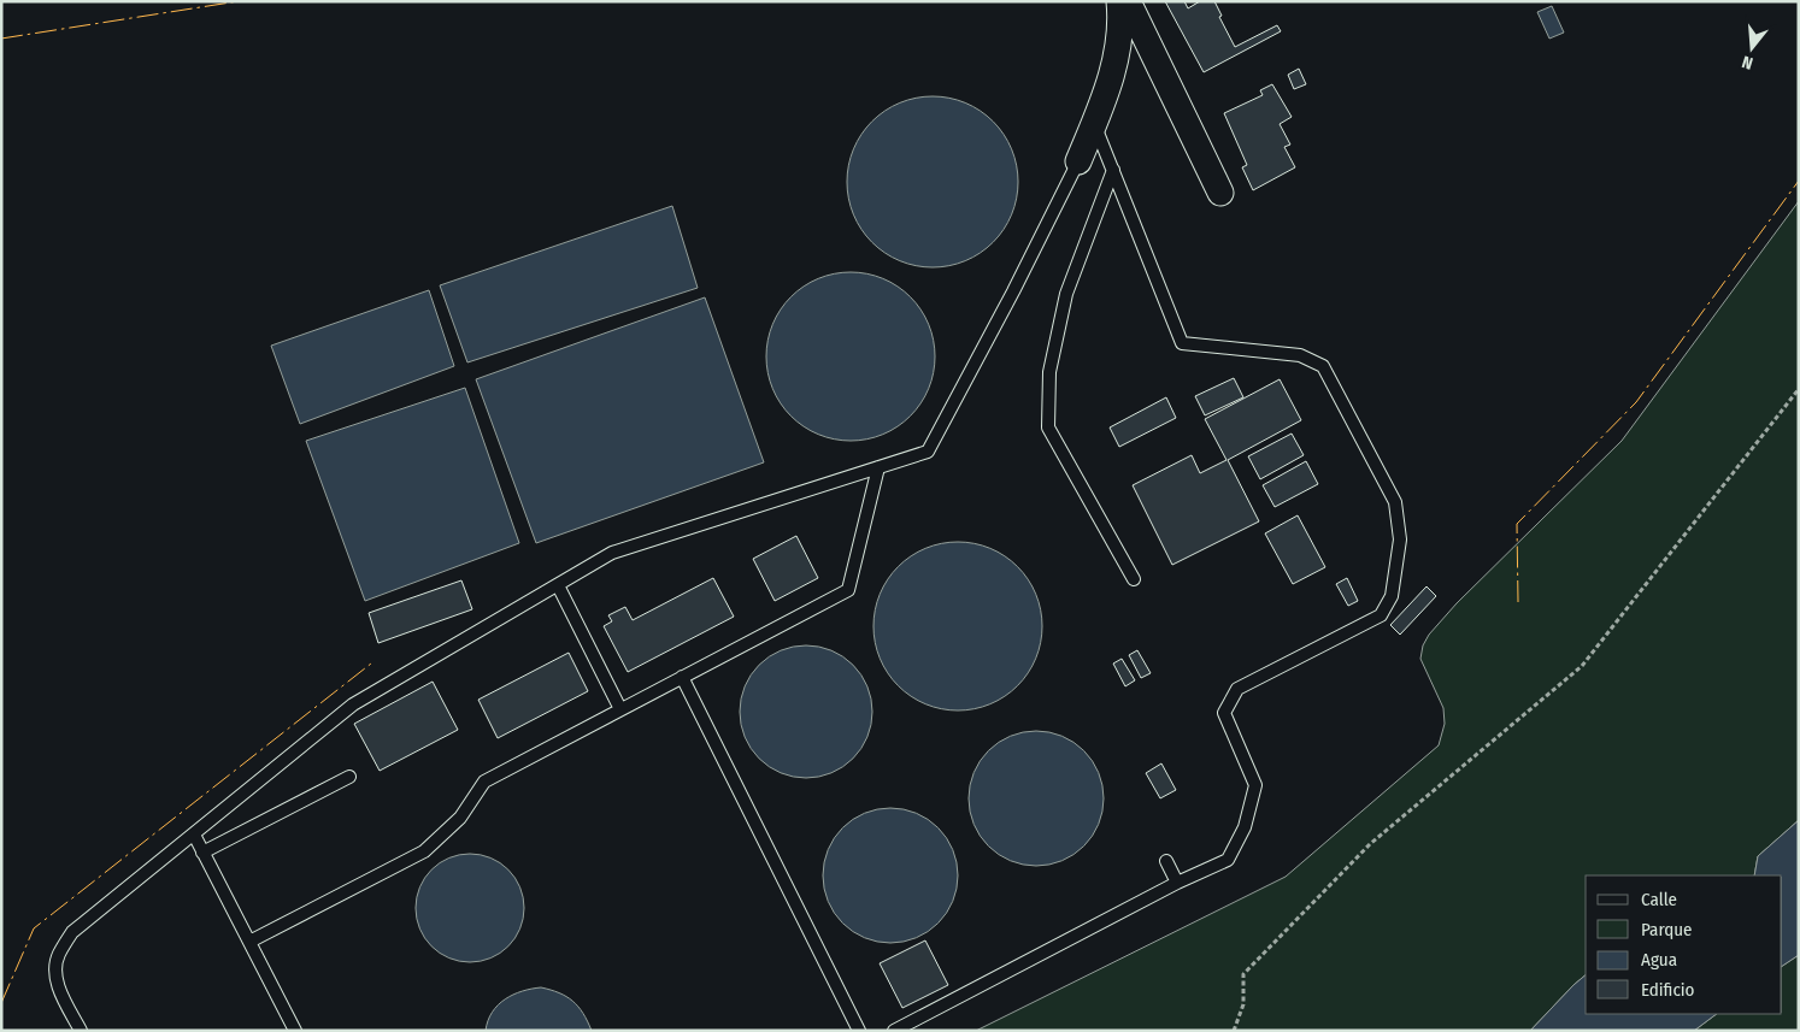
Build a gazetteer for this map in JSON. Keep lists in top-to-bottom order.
{
  "legend": [
    "Calle",
    "Parque",
    "Agua",
    "Edificio"
  ],
  "north": "bottom"
}
